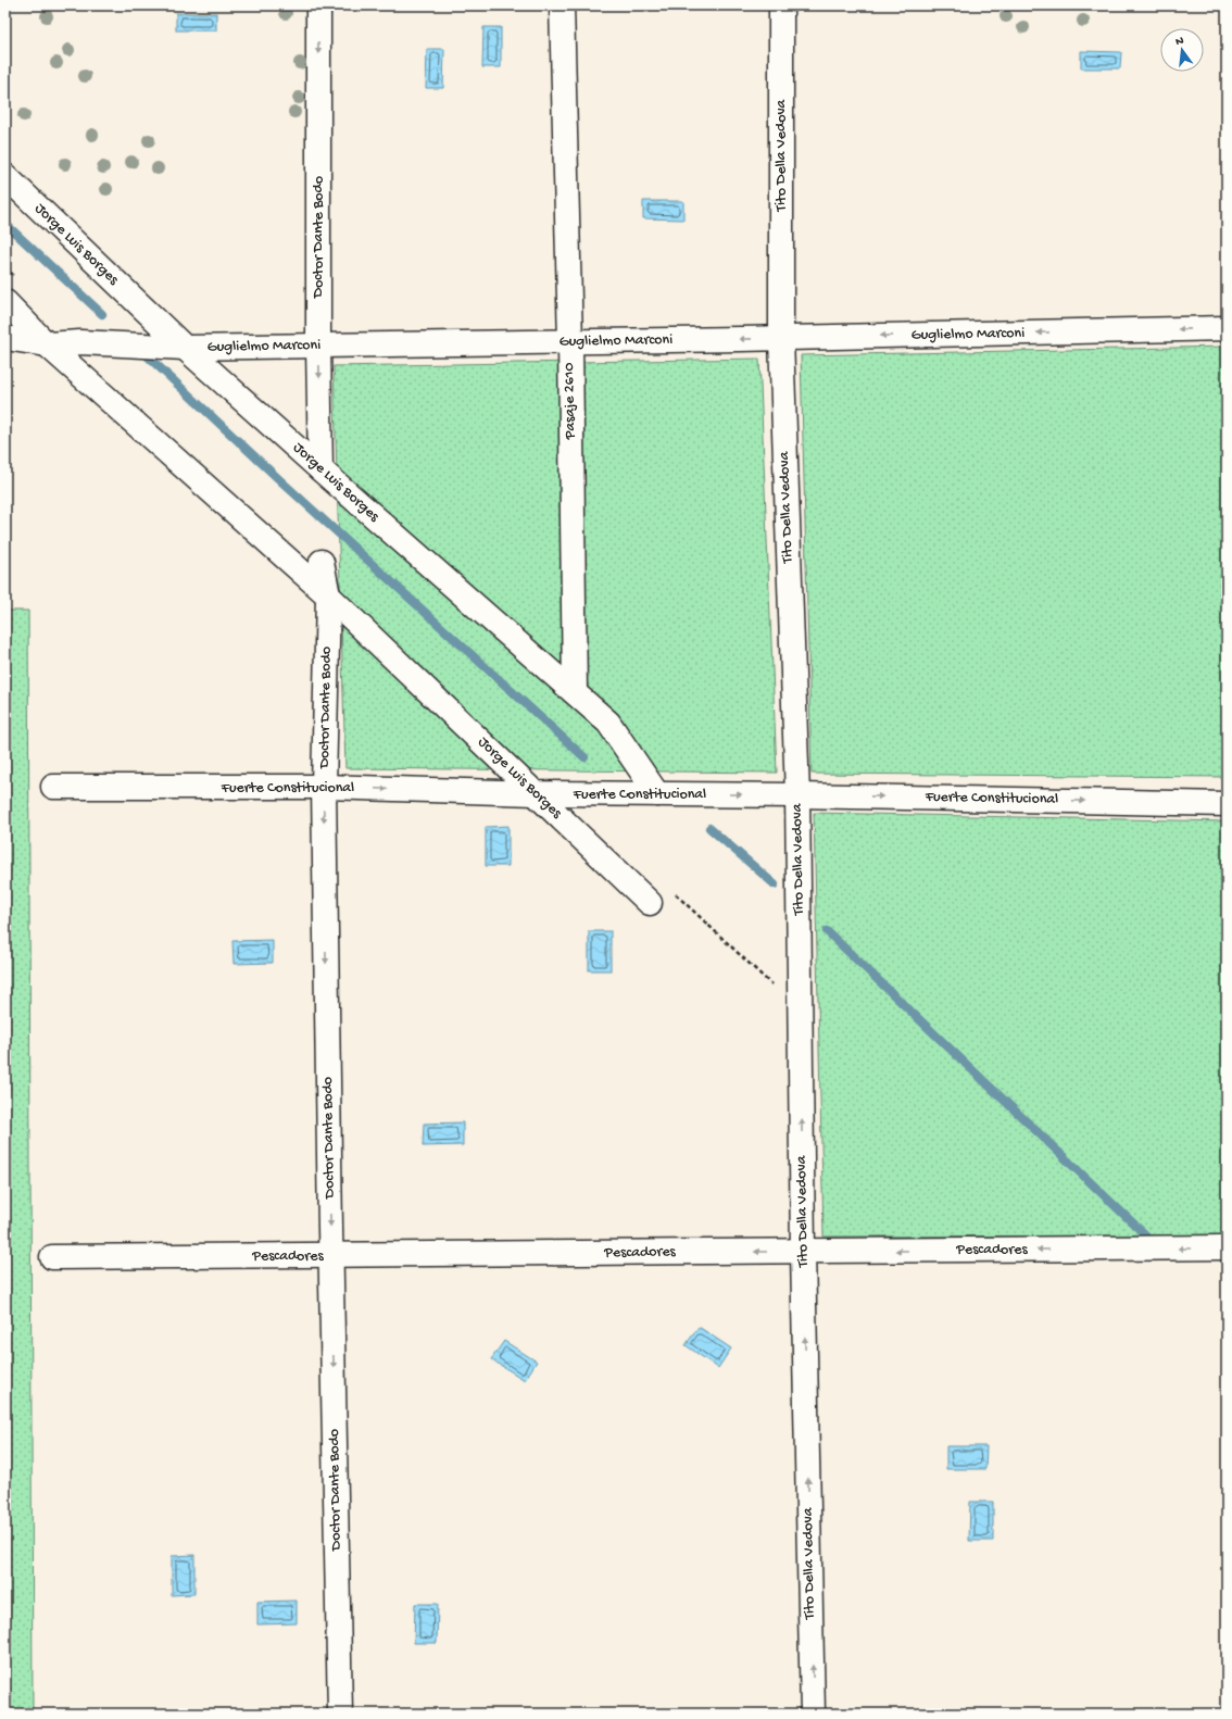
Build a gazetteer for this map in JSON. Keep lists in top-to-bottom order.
{
  "streets": {
    "street": [
      "Tito Della Vedova",
      "Doctor Dante Bodo",
      "Jorge Luis Borges",
      "Guglielmo Marconi",
      "Pasaje 2610",
      "Fuerte Constitucional",
      "Pescadores"
    ]
  },
  "crossings": [
    ["Tito Della Vedova", "Guglielmo Marconi"],
    ["Tito Della Vedova", "Fuerte Constitucional"],
    ["Tito Della Vedova", "Pescadores"],
    ["Doctor Dante Bodo", "Jorge Luis Borges"],
    ["Doctor Dante Bodo", "Guglielmo Marconi"],
    ["Doctor Dante Bodo", "Fuerte Constitucional"],
    ["Doctor Dante Bodo", "Pescadores"],
    ["Jorge Luis Borges", "Guglielmo Marconi"],
    ["Jorge Luis Borges", "Pasaje 2610"],
    ["Jorge Luis Borges", "Fuerte Constitucional"],
    ["Guglielmo Marconi", "Pasaje 2610"]
  ],
  "one_way": [
    "Tito Della Vedova",
    "Doctor Dante Bodo",
    "Guglielmo Marconi",
    "Fuerte Constitucional",
    "Pescadores"
  ],
  "north": "top"
}
